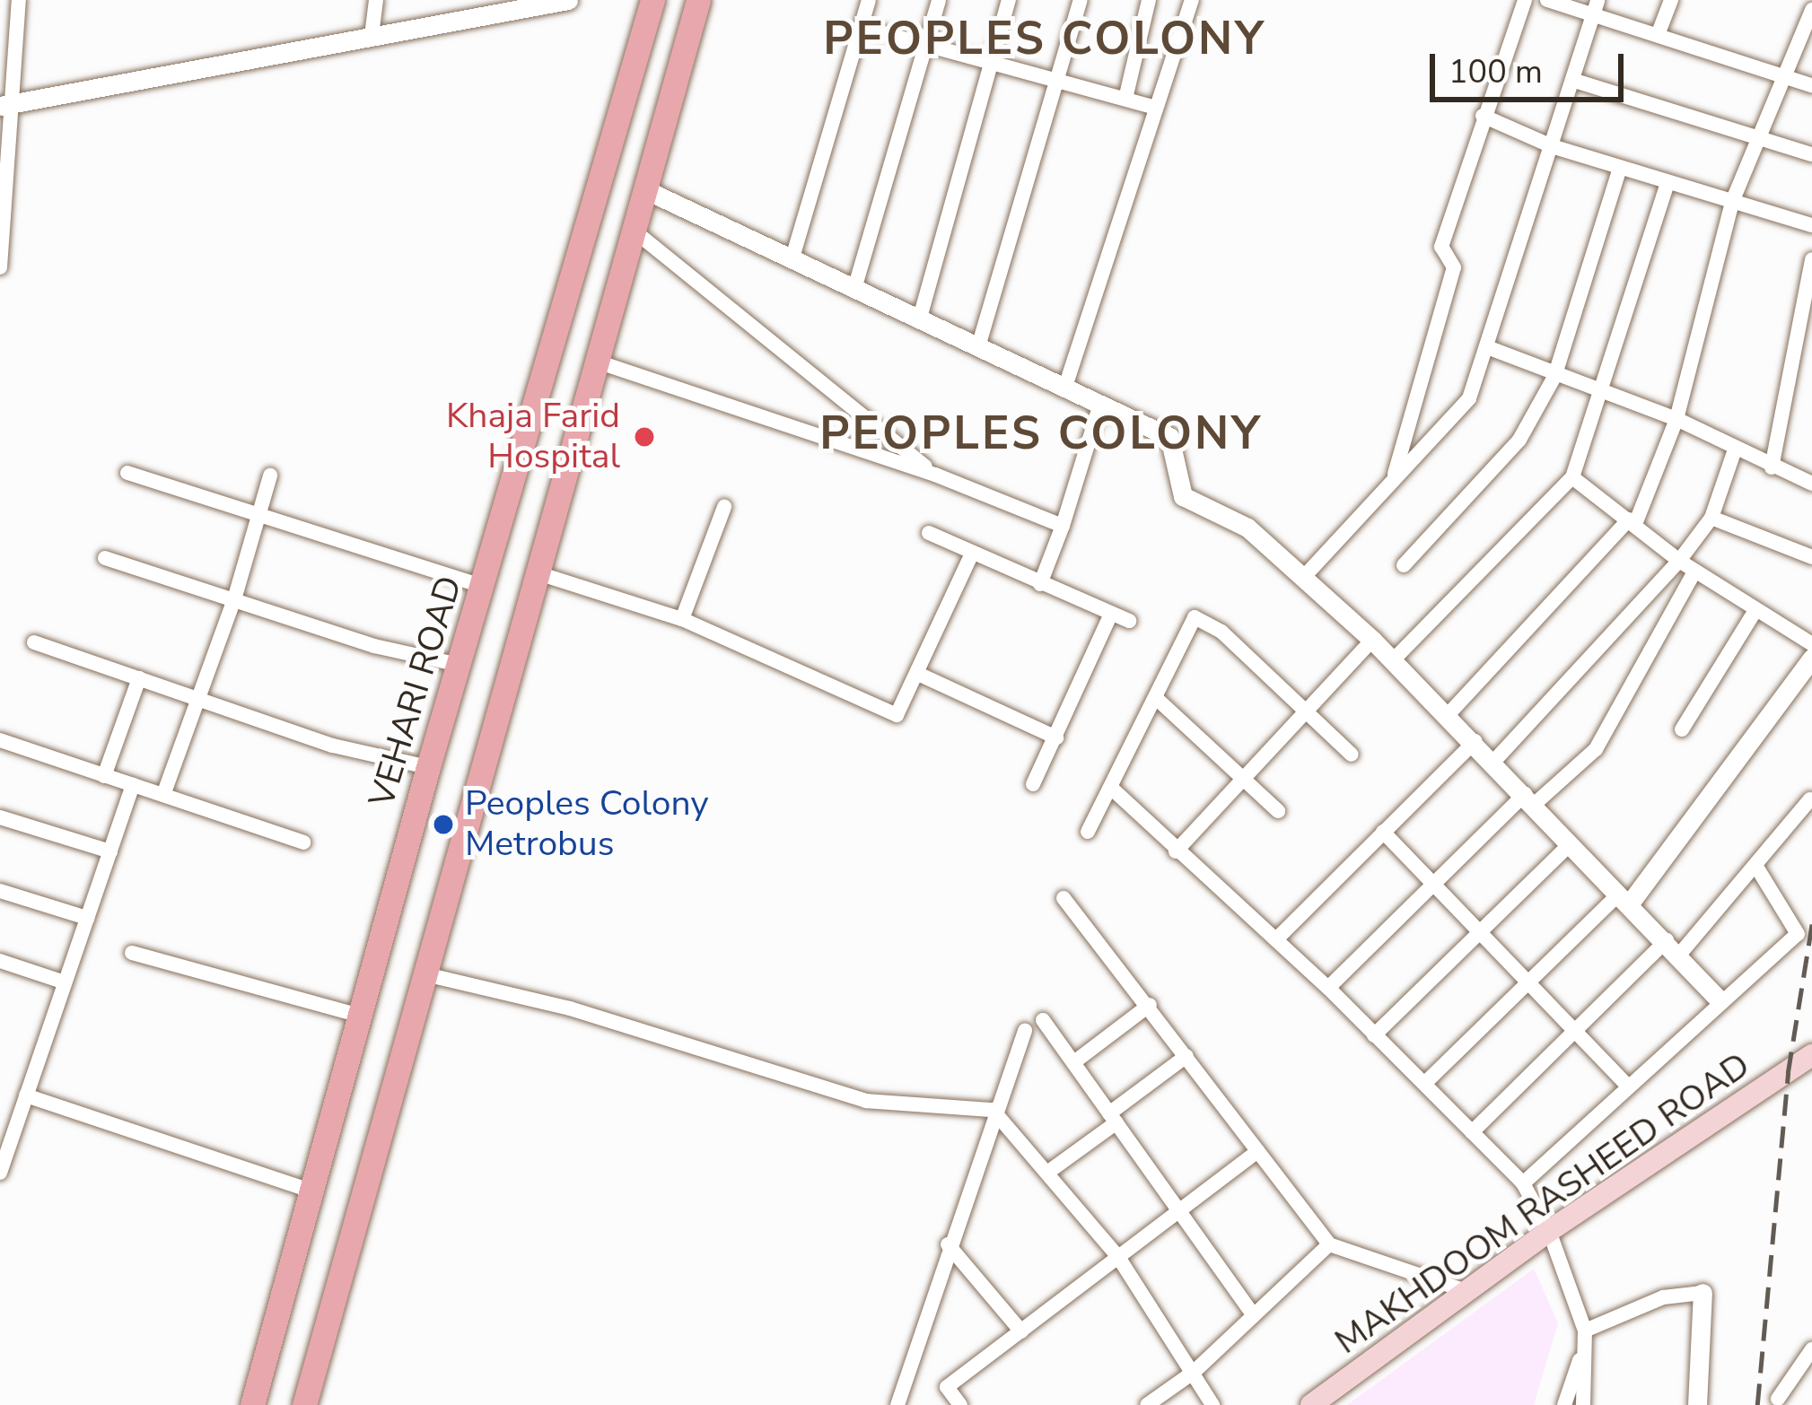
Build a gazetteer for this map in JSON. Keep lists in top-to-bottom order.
{
  "streets": {
    "main road": ["VEHARI ROAD", "MAKHDOOM RASHEED ROAD"]
  },
  "districts": ["PEOPLES COLONY", "PEOPLES COLONY"],
  "places": ["Khaja Farid Hospital", "Peoples Colony Metrobus"],
  "scale_bar": "100 m"
}
